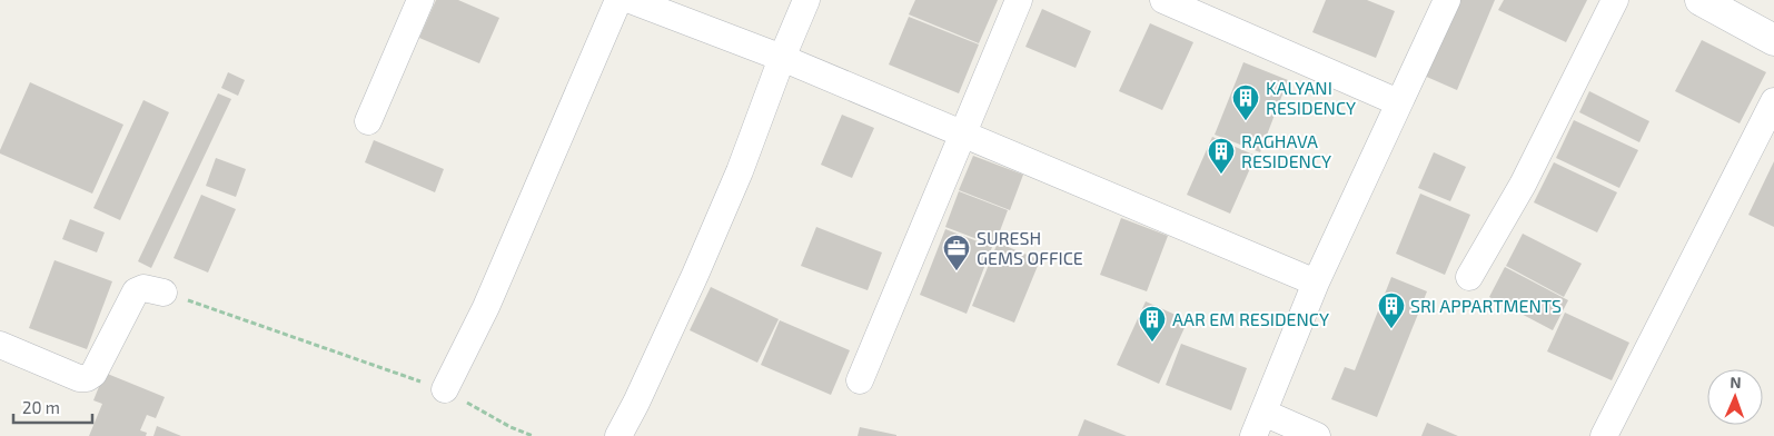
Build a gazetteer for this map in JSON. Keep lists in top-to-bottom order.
{
  "places": {
    "building": [
      "KALYANI RESIDENCY",
      "RAGHAVA RESIDENCY",
      "SRI APPARTMENTS",
      "AAR EM RESIDENCY"
    ],
    "office": ["SURESH GEMS OFFICE"]
  },
  "scale_bar": "20 m",
  "north": "top"
}
